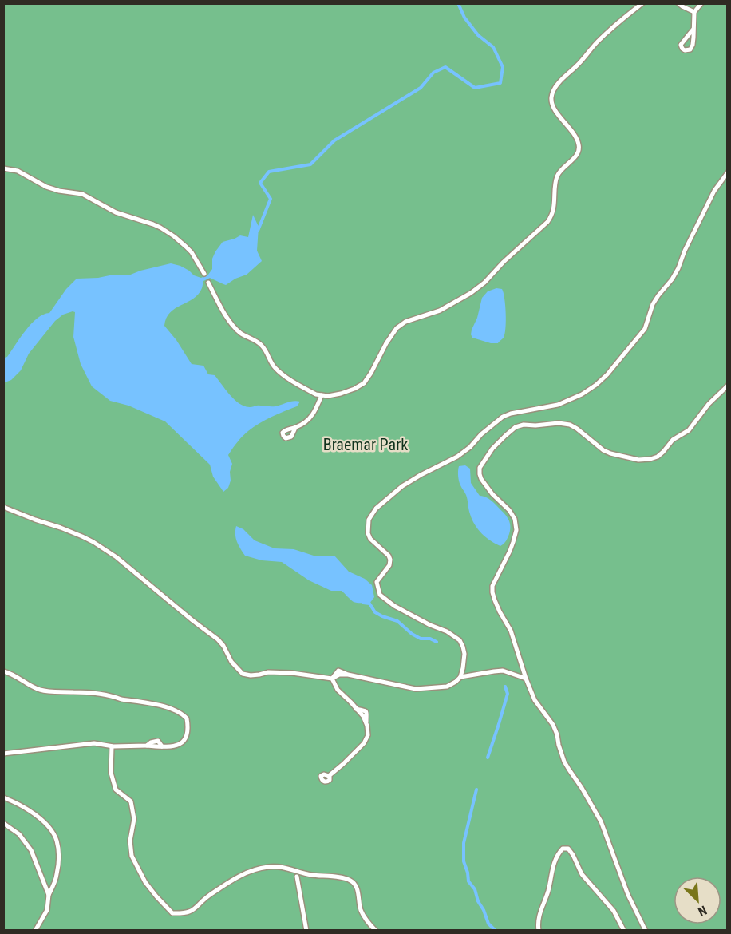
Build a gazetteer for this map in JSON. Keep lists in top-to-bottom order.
{
  "parks": ["Braemar Park"],
  "north": "bottom right"
}
